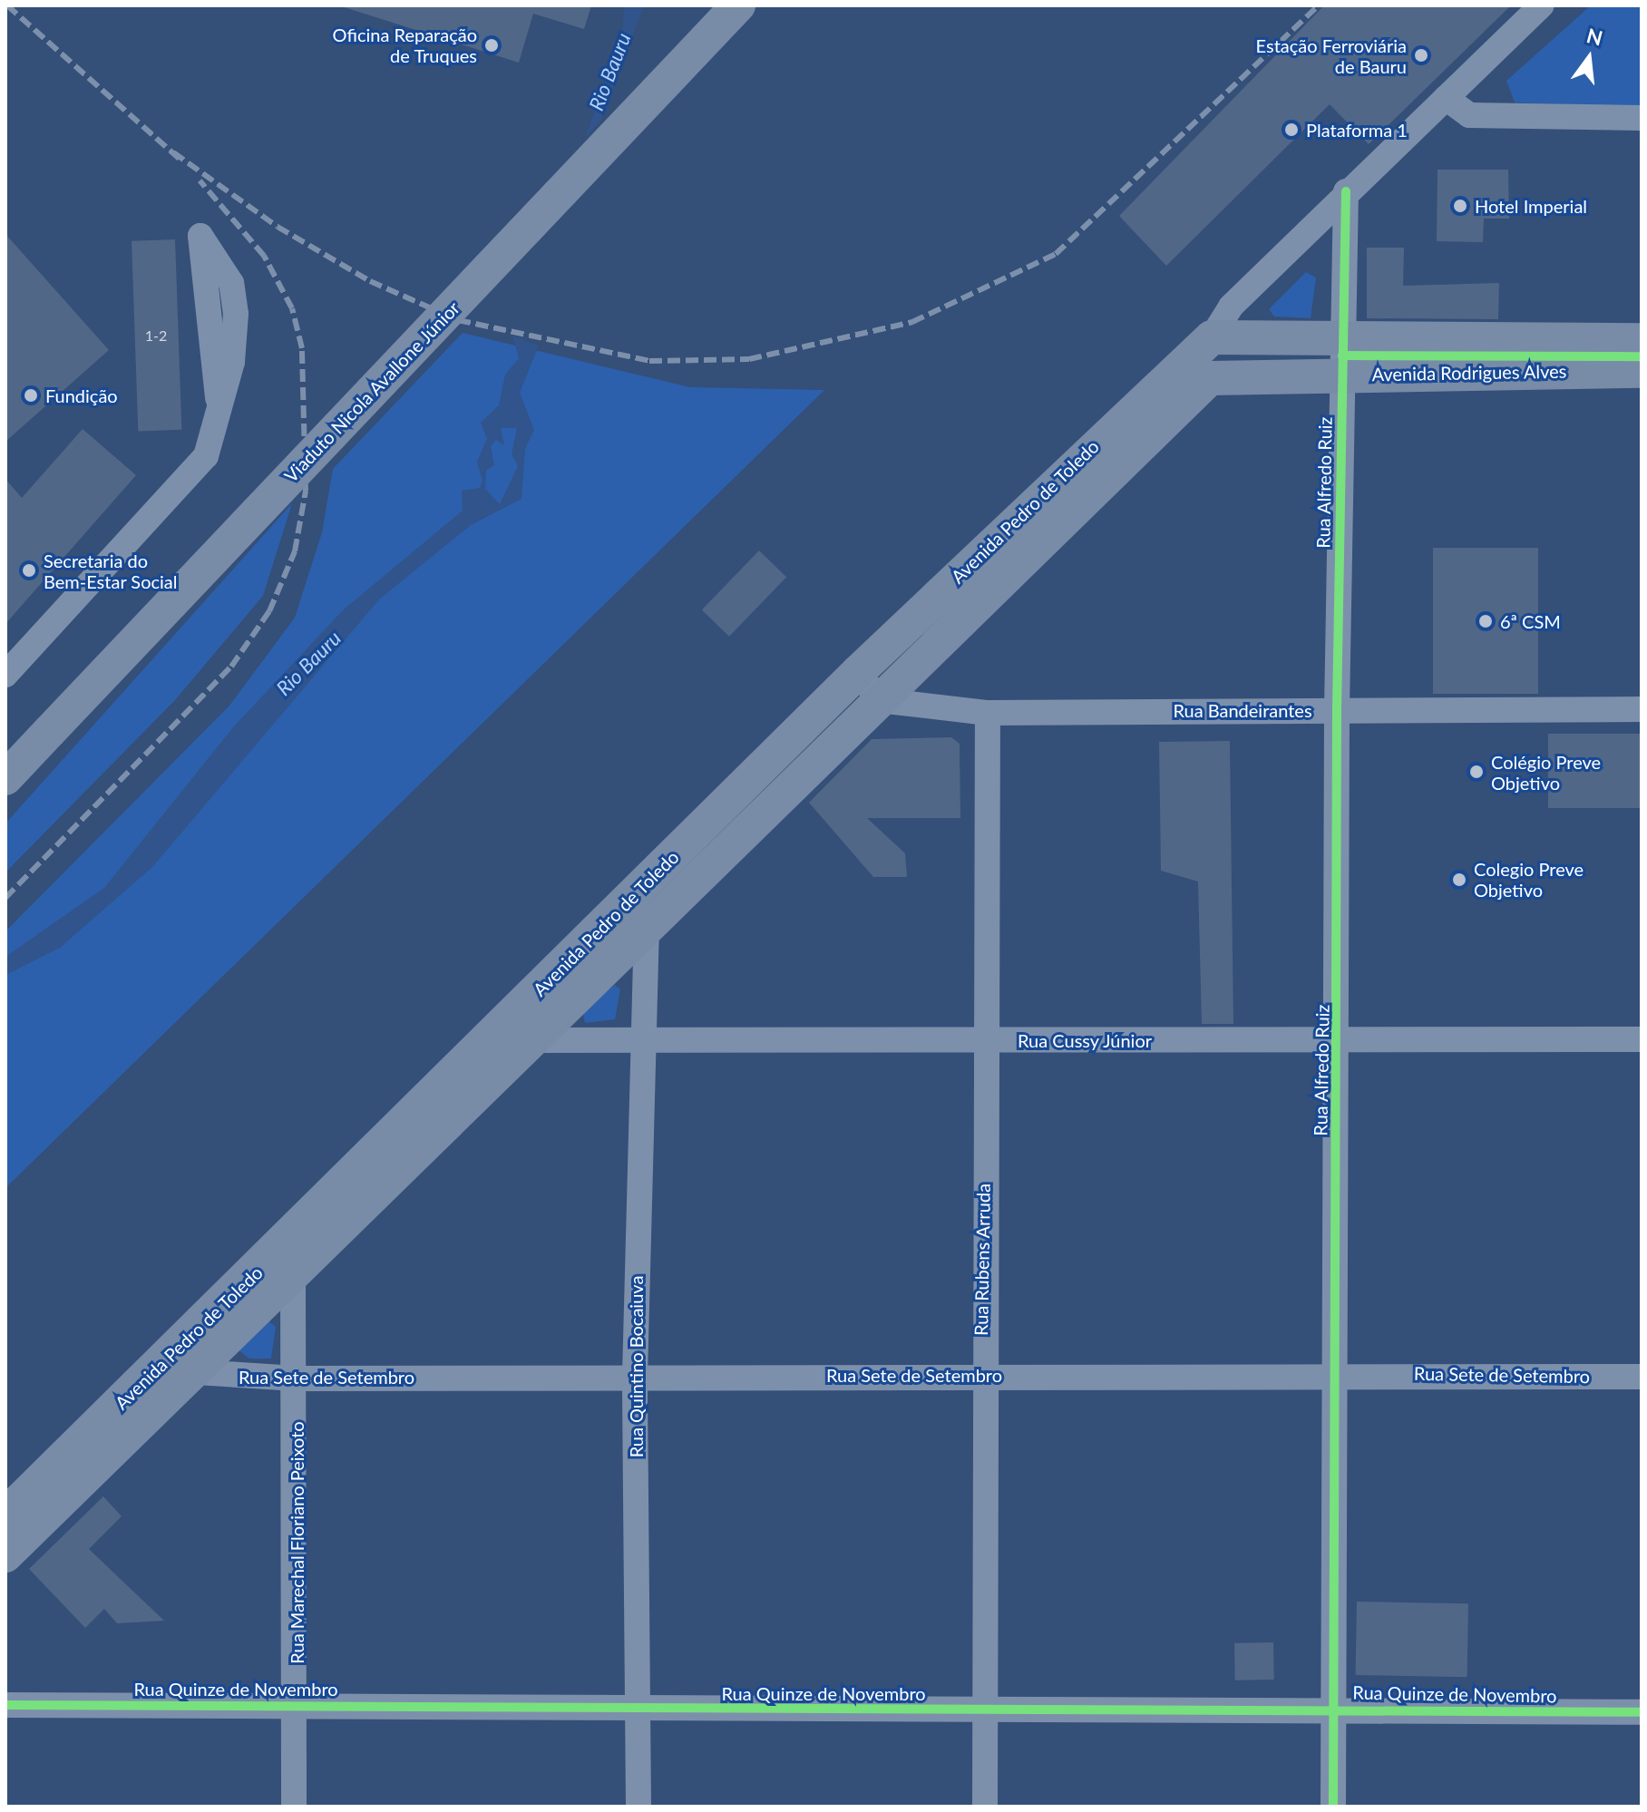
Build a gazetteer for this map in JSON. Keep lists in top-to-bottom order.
{
  "streets": {
    "main road": ["Avenida Rodrigues Alves", "Viaduto Nicola Avallone Júnior", "Avenida Pedro de Toledo"],
    "street": [
      "Rua Alfredo Ruiz",
      "Rua Bandeirantes",
      "Rua Cussy Júnior",
      "Rua Rubens Arruda",
      "Rua Quintino Bocaiuva",
      "Rua Sete de Setembro",
      "Rua Marechal Floriano Peixoto",
      "Rua Quinze de Novembro"
    ]
  },
  "crossings": [
    ["Avenida Rodrigues Alves", "Rua Alfredo Ruiz"],
    ["Avenida Rodrigues Alves", "Avenida Pedro de Toledo"],
    ["Rua Alfredo Ruiz", "Rua Bandeirantes"],
    ["Rua Alfredo Ruiz", "Rua Cussy Júnior"],
    ["Rua Alfredo Ruiz", "Rua Sete de Setembro"],
    ["Rua Alfredo Ruiz", "Rua Quinze de Novembro"],
    ["Avenida Pedro de Toledo", "Rua Bandeirantes"],
    ["Avenida Pedro de Toledo", "Rua Cussy Júnior"],
    ["Avenida Pedro de Toledo", "Rua Quintino Bocaiuva"],
    ["Avenida Pedro de Toledo", "Rua Sete de Setembro"],
    ["Avenida Pedro de Toledo", "Rua Marechal Floriano Peixoto"],
    ["Rua Bandeirantes", "Rua Rubens Arruda"],
    ["Rua Cussy Júnior", "Rua Rubens Arruda"],
    ["Rua Cussy Júnior", "Rua Quintino Bocaiuva"],
    ["Rua Rubens Arruda", "Rua Sete de Setembro"],
    ["Rua Rubens Arruda", "Rua Quinze de Novembro"],
    ["Rua Quintino Bocaiuva", "Rua Sete de Setembro"],
    ["Rua Quintino Bocaiuva", "Rua Quinze de Novembro"],
    ["Rua Sete de Setembro", "Rua Marechal Floriano Peixoto"],
    ["Rua Marechal Floriano Peixoto", "Rua Quinze de Novembro"]
  ],
  "water": ["Rio Bauru"],
  "places": [
    "Oficina Reparação de Truques",
    "Estação Ferroviária de Bauru",
    "Plataforma 1",
    "Hotel Imperial",
    "Fundição",
    "Secretaria do Bem-Estar Social",
    "6ª CSM",
    "Colégio Preve Objetivo",
    "Colegio Preve Objetivo"
  ],
  "house_numbers": ["1-2"],
  "north": "top"
}
